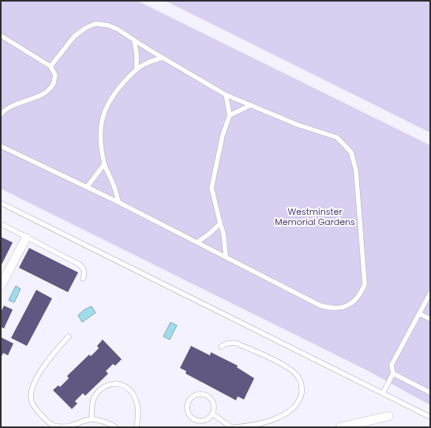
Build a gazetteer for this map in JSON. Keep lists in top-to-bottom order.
{
  "parks": ["Westminster Memorial Gardens"]
}
